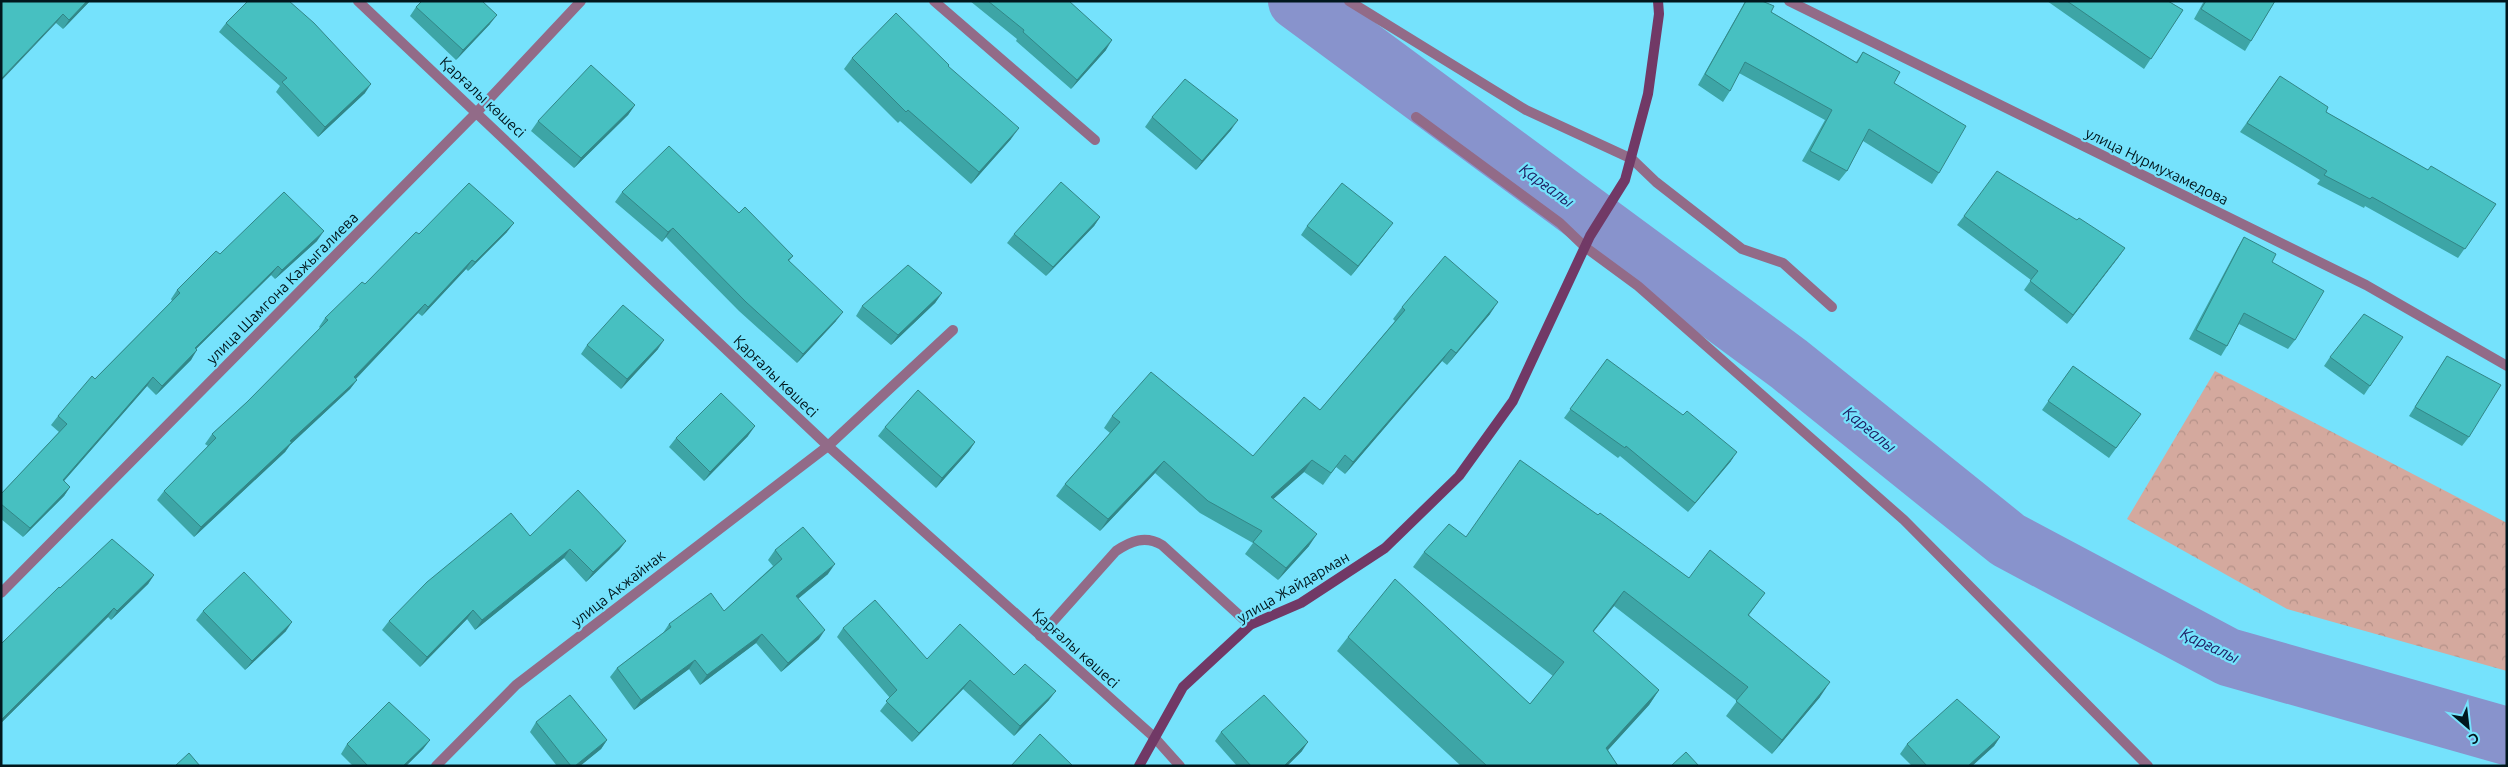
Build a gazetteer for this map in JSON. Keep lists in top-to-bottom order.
{
  "streets": {
    "street": [
      "Қарғалы көшесі",
      "улица Нурмухамедова",
      "улица Шамгона Кажыгалиева",
      "улица Жайдарман",
      "улица Акжайнак"
    ]
  },
  "crossings": [
    ["Қарғалы көшесі", "улица Шамгона Кажыгалиева"],
    ["Қарғалы көшесі", "улица Жайдарман"],
    ["Қарғалы көшесі", "улица Акжайнак"]
  ],
  "water": ["Қарғалы"],
  "north": "bottom right"
}
